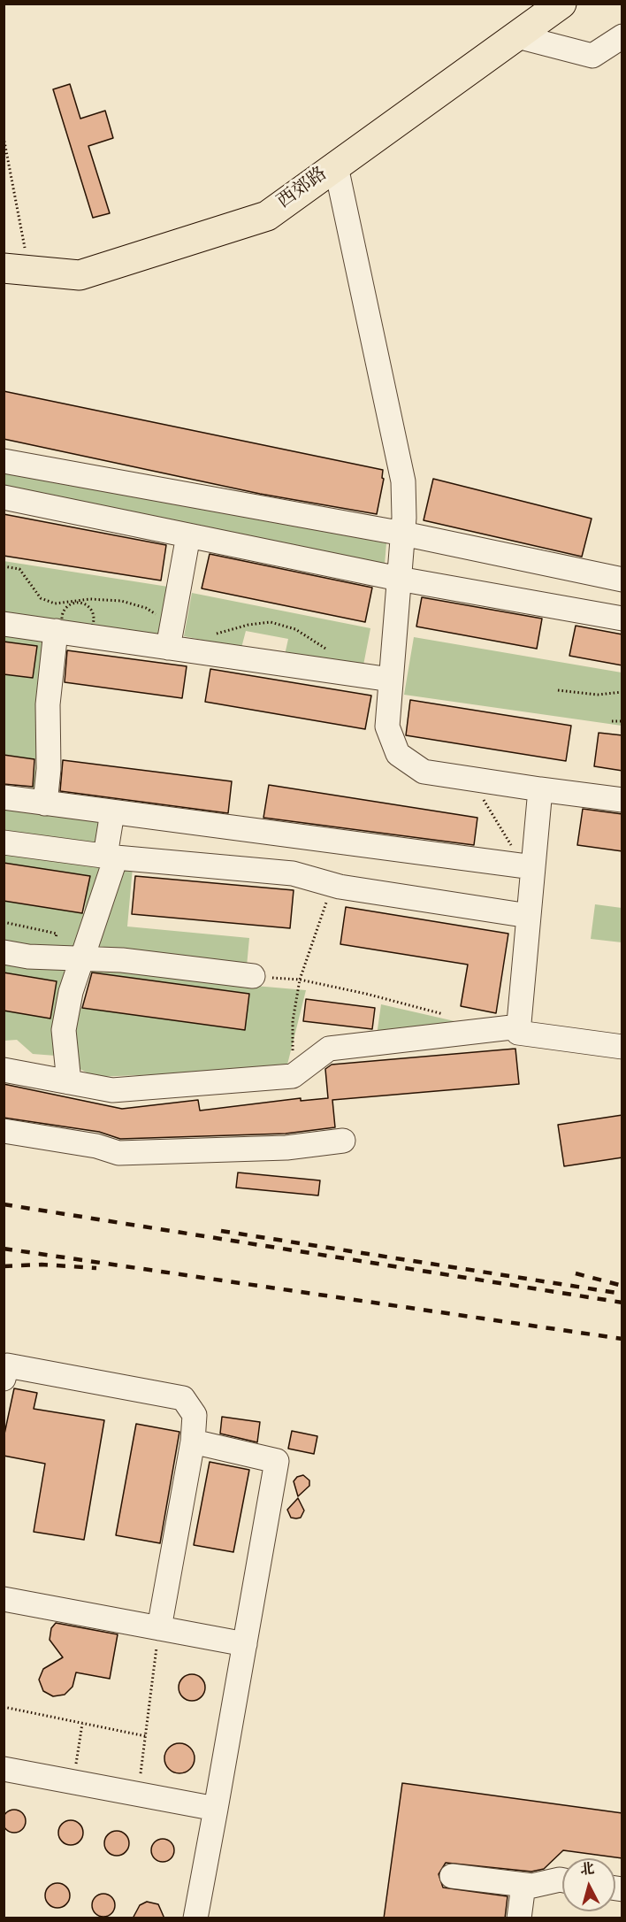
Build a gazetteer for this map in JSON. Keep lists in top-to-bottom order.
{
  "streets": {
    "main road": ["西郊路"]
  },
  "north": "top"
}
